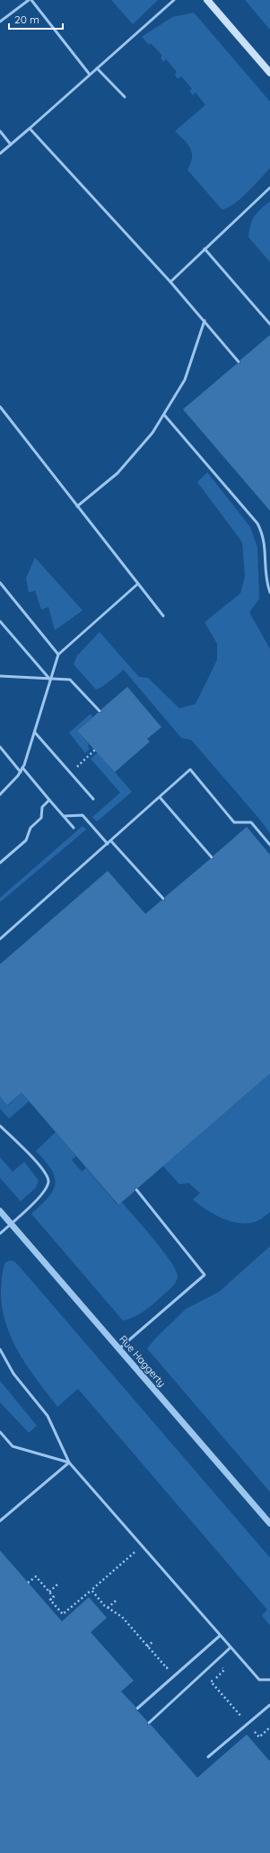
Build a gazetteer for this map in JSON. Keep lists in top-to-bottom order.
{
  "streets": {
    "street": ["Rue Haggerty"]
  },
  "scale_bar": "20 m"
}
